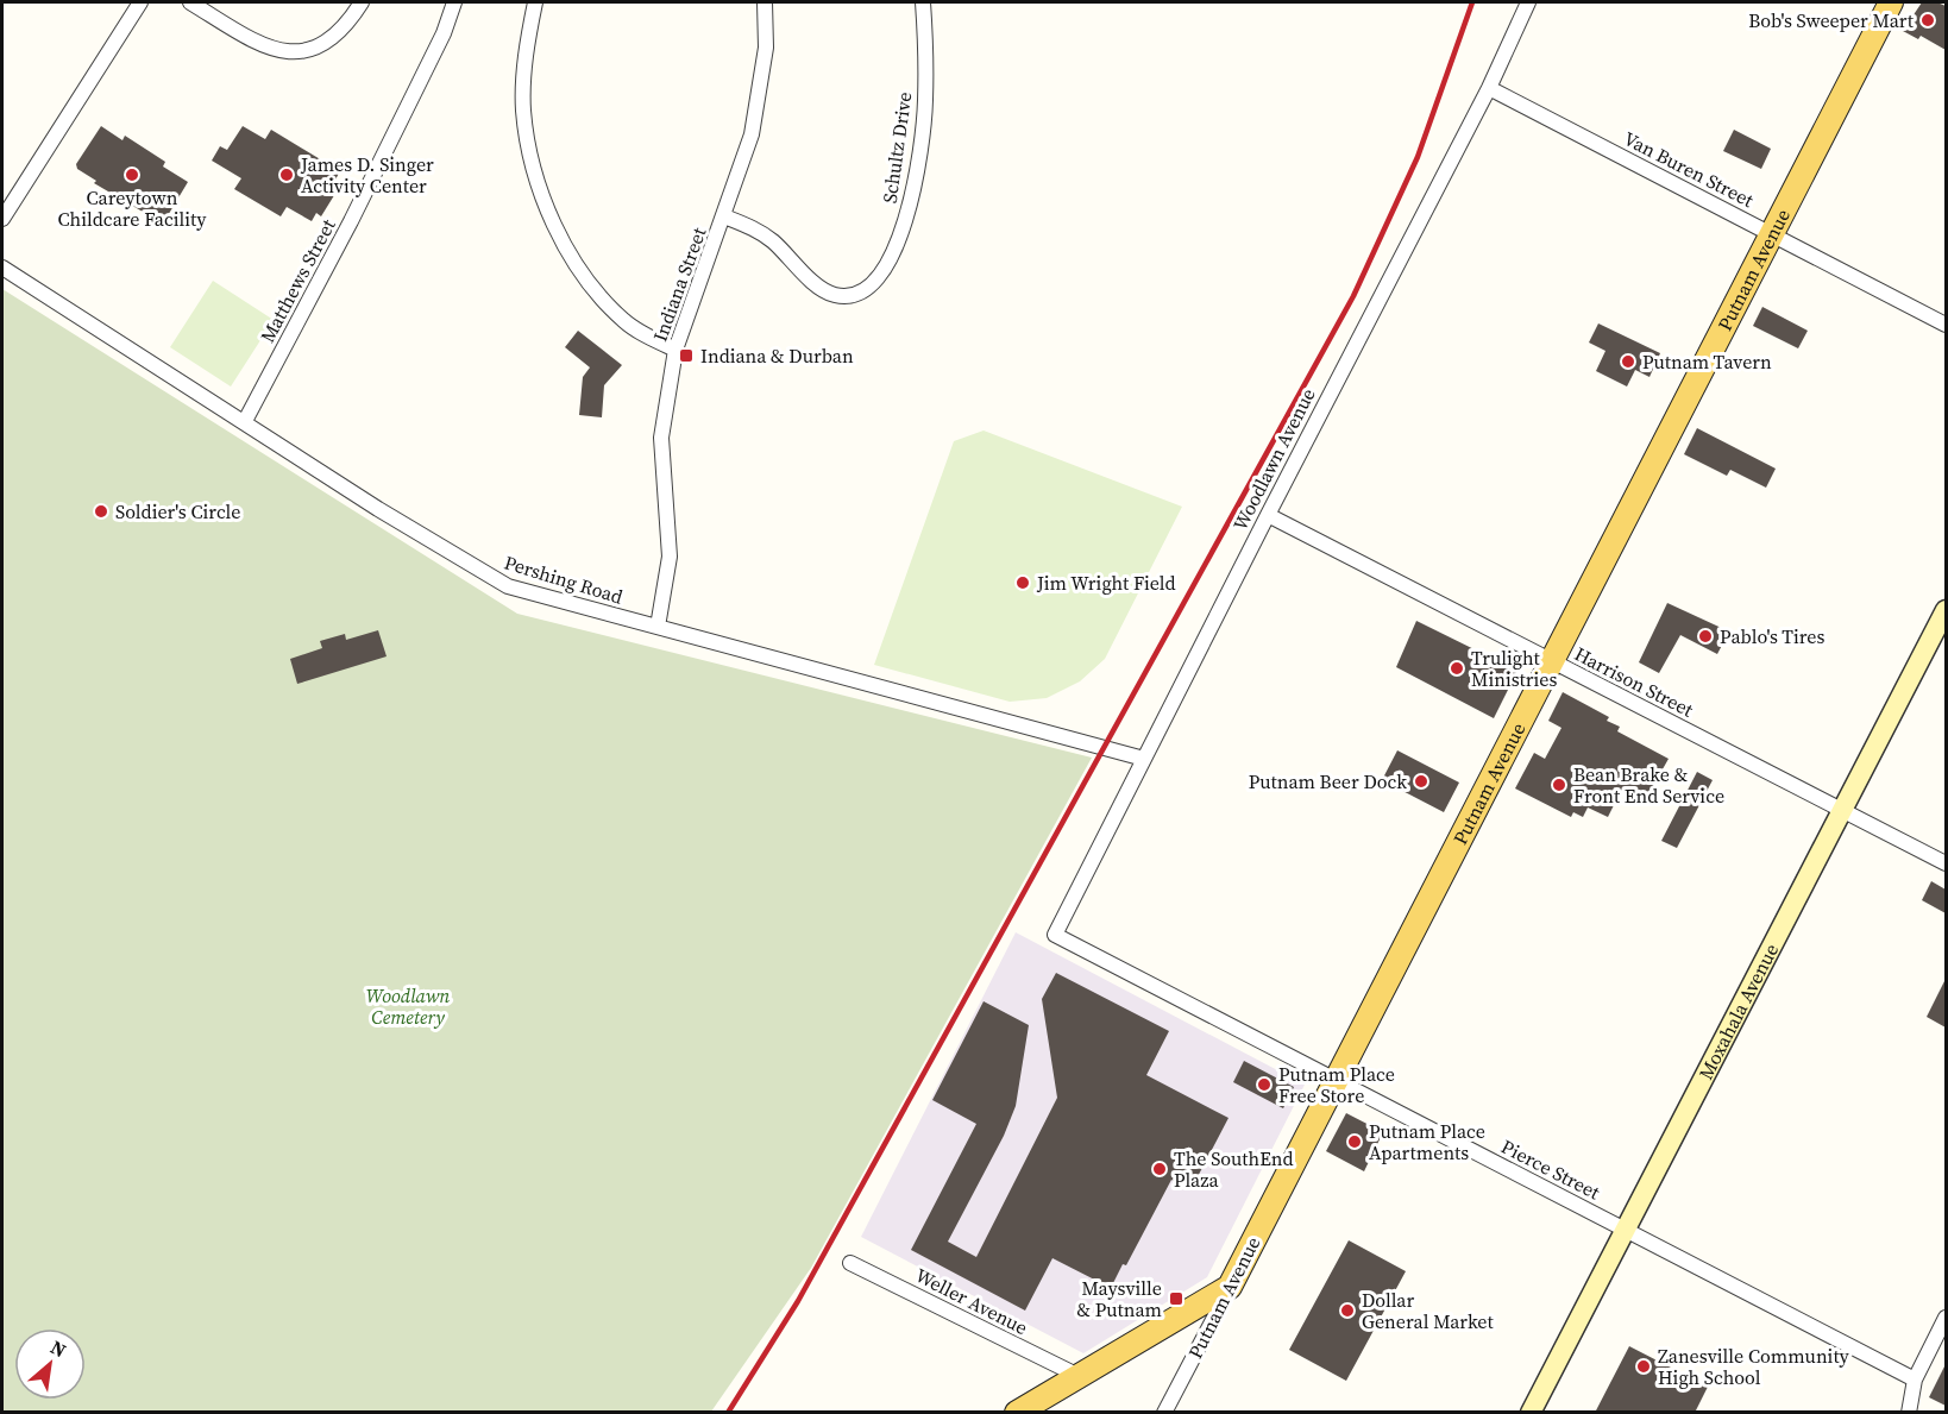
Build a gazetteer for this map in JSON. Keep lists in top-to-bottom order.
{
  "streets": {
    "main road": ["Putnam Avenue"],
    "street": [
      "Schultz Drive",
      "Van Buren Street",
      "Matthews Street",
      "Indiana Street",
      "Woodlawn Avenue",
      "Pershing Road",
      "Harrison Street",
      "Moxahala Avenue",
      "Pierce Street",
      "Weller Avenue"
    ]
  },
  "crossings": [
    ["Schultz Drive", "Indiana Street"],
    ["Van Buren Street", "Putnam Avenue"],
    ["Van Buren Street", "Woodlawn Avenue"],
    ["Putnam Avenue", "Harrison Street"],
    ["Putnam Avenue", "Pierce Street"],
    ["Matthews Street", "Pershing Road"],
    ["Indiana Street", "Pershing Road"],
    ["Woodlawn Avenue", "Pershing Road"],
    ["Woodlawn Avenue", "Harrison Street"],
    ["Woodlawn Avenue", "Pierce Street"],
    ["Harrison Street", "Moxahala Avenue"],
    ["Moxahala Avenue", "Pierce Street"]
  ],
  "parks": ["Woodlawn Cemetery"],
  "places": {
    "other": [
      "Bob's Sweeper Mart",
      "Careytown Childcare Facility",
      "James D. Singer Activity Center",
      "Putnam Tavern",
      "Soldier's Circle",
      "Jim Wright Field",
      "Pablo's Tires",
      "Trulight Ministries",
      "Putnam Beer Dock",
      "Bean Brake & Front End Service",
      "Putnam Place Free Store",
      "Putnam Place Apartments",
      "The SouthEnd Plaza",
      "Dollar General Market",
      "Zanesville Community High School"
    ],
    "transit": ["Indiana & Durban", "Maysville & Putnam"]
  },
  "north": "top right"
}
